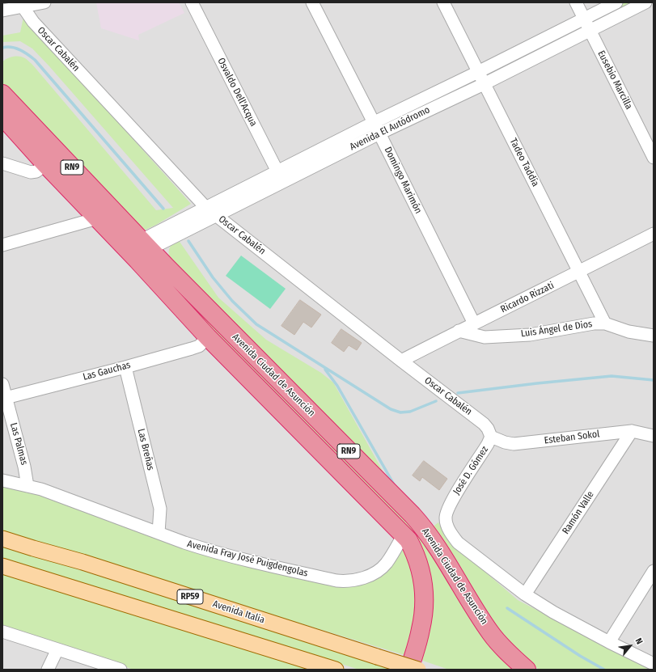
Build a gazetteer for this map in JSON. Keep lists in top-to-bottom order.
{
  "streets": {
    "highway": ["RN9", "Avenida Ciudad de Asunción"],
    "main road": ["RP59", "Avenida Italia"],
    "street": [
      "Oscar Cabalén",
      "Eusebio Marcilla",
      "Osvaldo Dell'Acqua",
      "Avenida El Autódromo",
      "Tadeo Taddía",
      "Domingo Marimón",
      "Ricardo Rizzati",
      "Luis Ángel de Dios",
      "Las Gauchas",
      "Esteban Sokol",
      "Las Palmas",
      "Las Breñas",
      "José D. Gómez",
      "Ramón Valle",
      "Avenida Fray José Puigdengolas"
    ]
  },
  "crossings": [
    ["Oscar Cabalén", "Avenida El Autódromo"],
    ["Oscar Cabalén", "Ricardo Rizzati"],
    ["Oscar Cabalén", "Esteban Sokol"],
    ["Oscar Cabalén", "José D. Gómez"],
    ["Eusebio Marcilla", "Avenida El Autódromo"],
    ["Osvaldo Dell'Acqua", "Avenida El Autódromo"],
    ["Avenida El Autódromo", "Tadeo Taddía"],
    ["Avenida El Autódromo", "Domingo Marimón"],
    ["Avenida El Autódromo", "Avenida Ciudad de Asunción"],
    ["Tadeo Taddía", "Ricardo Rizzati"],
    ["Tadeo Taddía", "Luis Ángel de Dios"],
    ["Domingo Marimón", "Ricardo Rizzati"],
    ["Ricardo Rizzati", "Luis Ángel de Dios"],
    ["Las Gauchas", "Avenida Ciudad de Asunción"],
    ["Las Gauchas", "Las Palmas"],
    ["Las Gauchas", "Las Breñas"],
    ["Avenida Ciudad de Asunción", "José D. Gómez"],
    ["Avenida Ciudad de Asunción", "Ramón Valle"],
    ["Avenida Ciudad de Asunción", "Avenida Fray José Puigdengolas"],
    ["Esteban Sokol", "José D. Gómez"],
    ["Esteban Sokol", "Ramón Valle"],
    ["Las Palmas", "Avenida Fray José Puigdengolas"],
    ["Las Breñas", "Avenida Fray José Puigdengolas"]
  ],
  "north": "top right"
}
